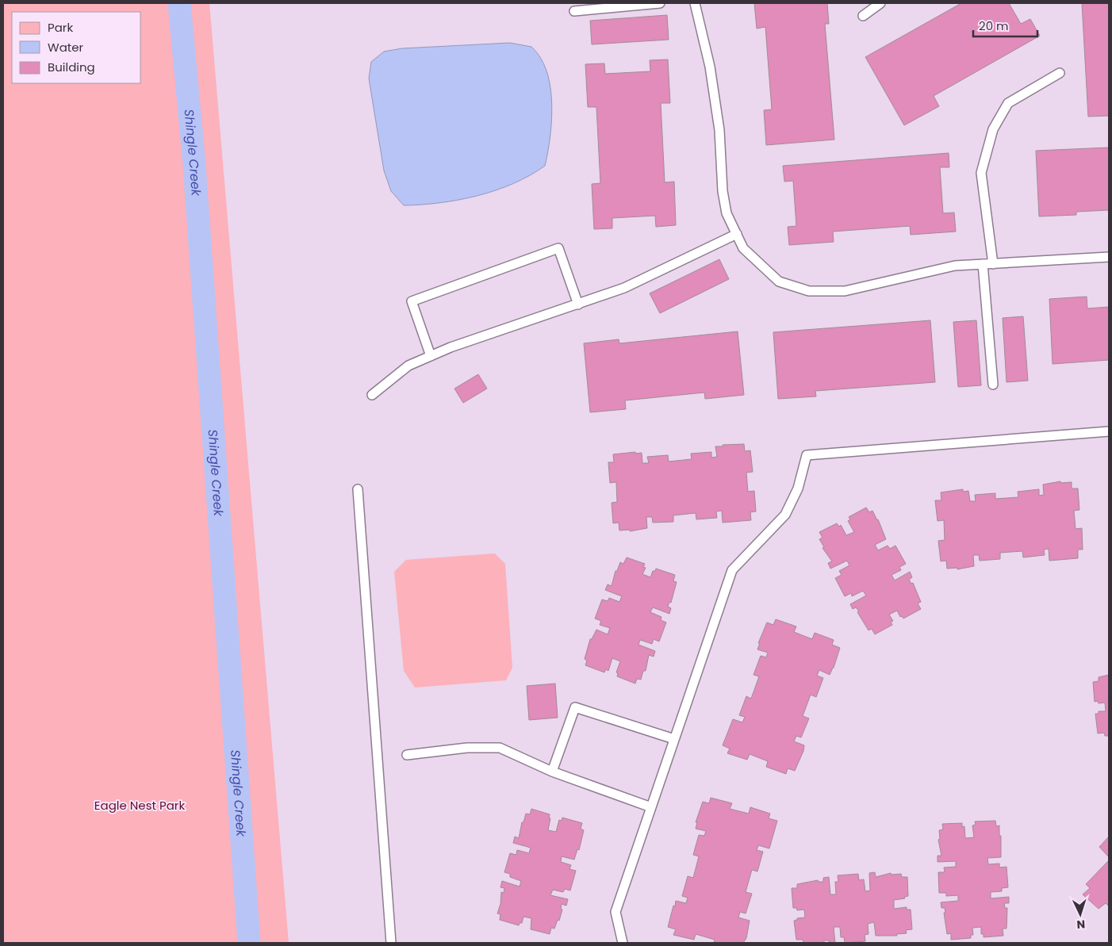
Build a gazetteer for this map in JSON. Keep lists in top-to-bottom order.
{
  "water": ["Shingle Creek"],
  "parks": ["Eagle Nest Park"],
  "legend": ["Park", "Water", "Building"],
  "scale_bar": "20 m",
  "north": "bottom"
}
